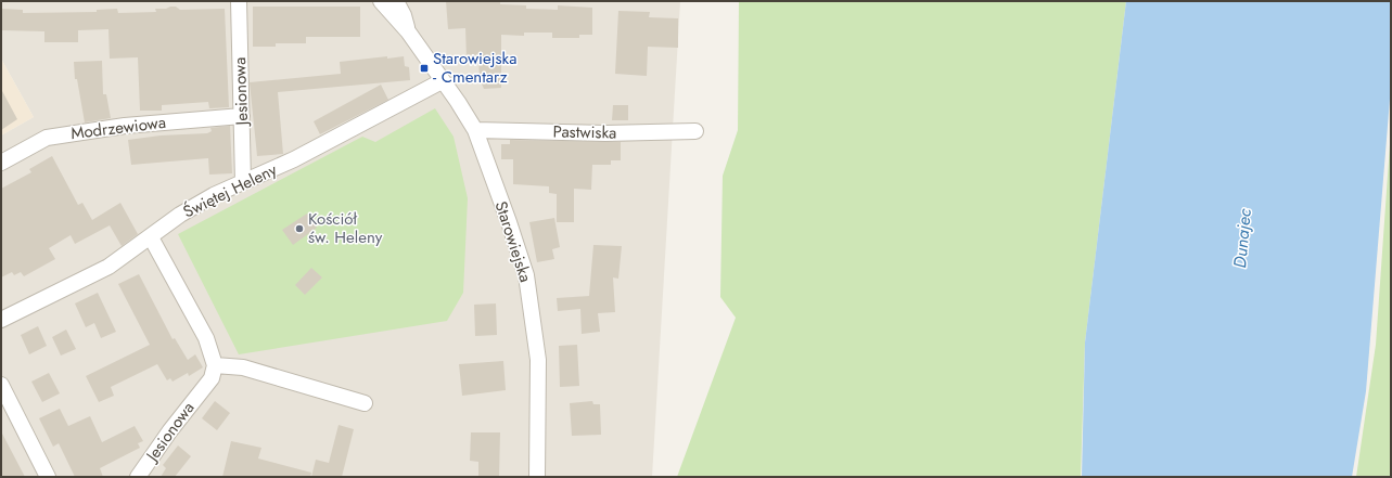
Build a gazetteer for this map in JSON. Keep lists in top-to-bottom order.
{
  "streets": {
    "street": [
      "Jesionowa",
      "Modrzewiowa",
      "Pastwiska",
      "Świętej Heleny",
      "Starowiejska"
    ]
  },
  "crossings": [
    ["Jesionowa", "Modrzewiowa"],
    ["Jesionowa", "Świętej Heleny"],
    ["Pastwiska", "Starowiejska"],
    ["Świętej Heleny", "Starowiejska"]
  ],
  "water": ["Dunajec"],
  "places": {
    "transit": ["Starowiejska - Cmentarz"],
    "other": ["Kościół św. Heleny"]
  }
}
